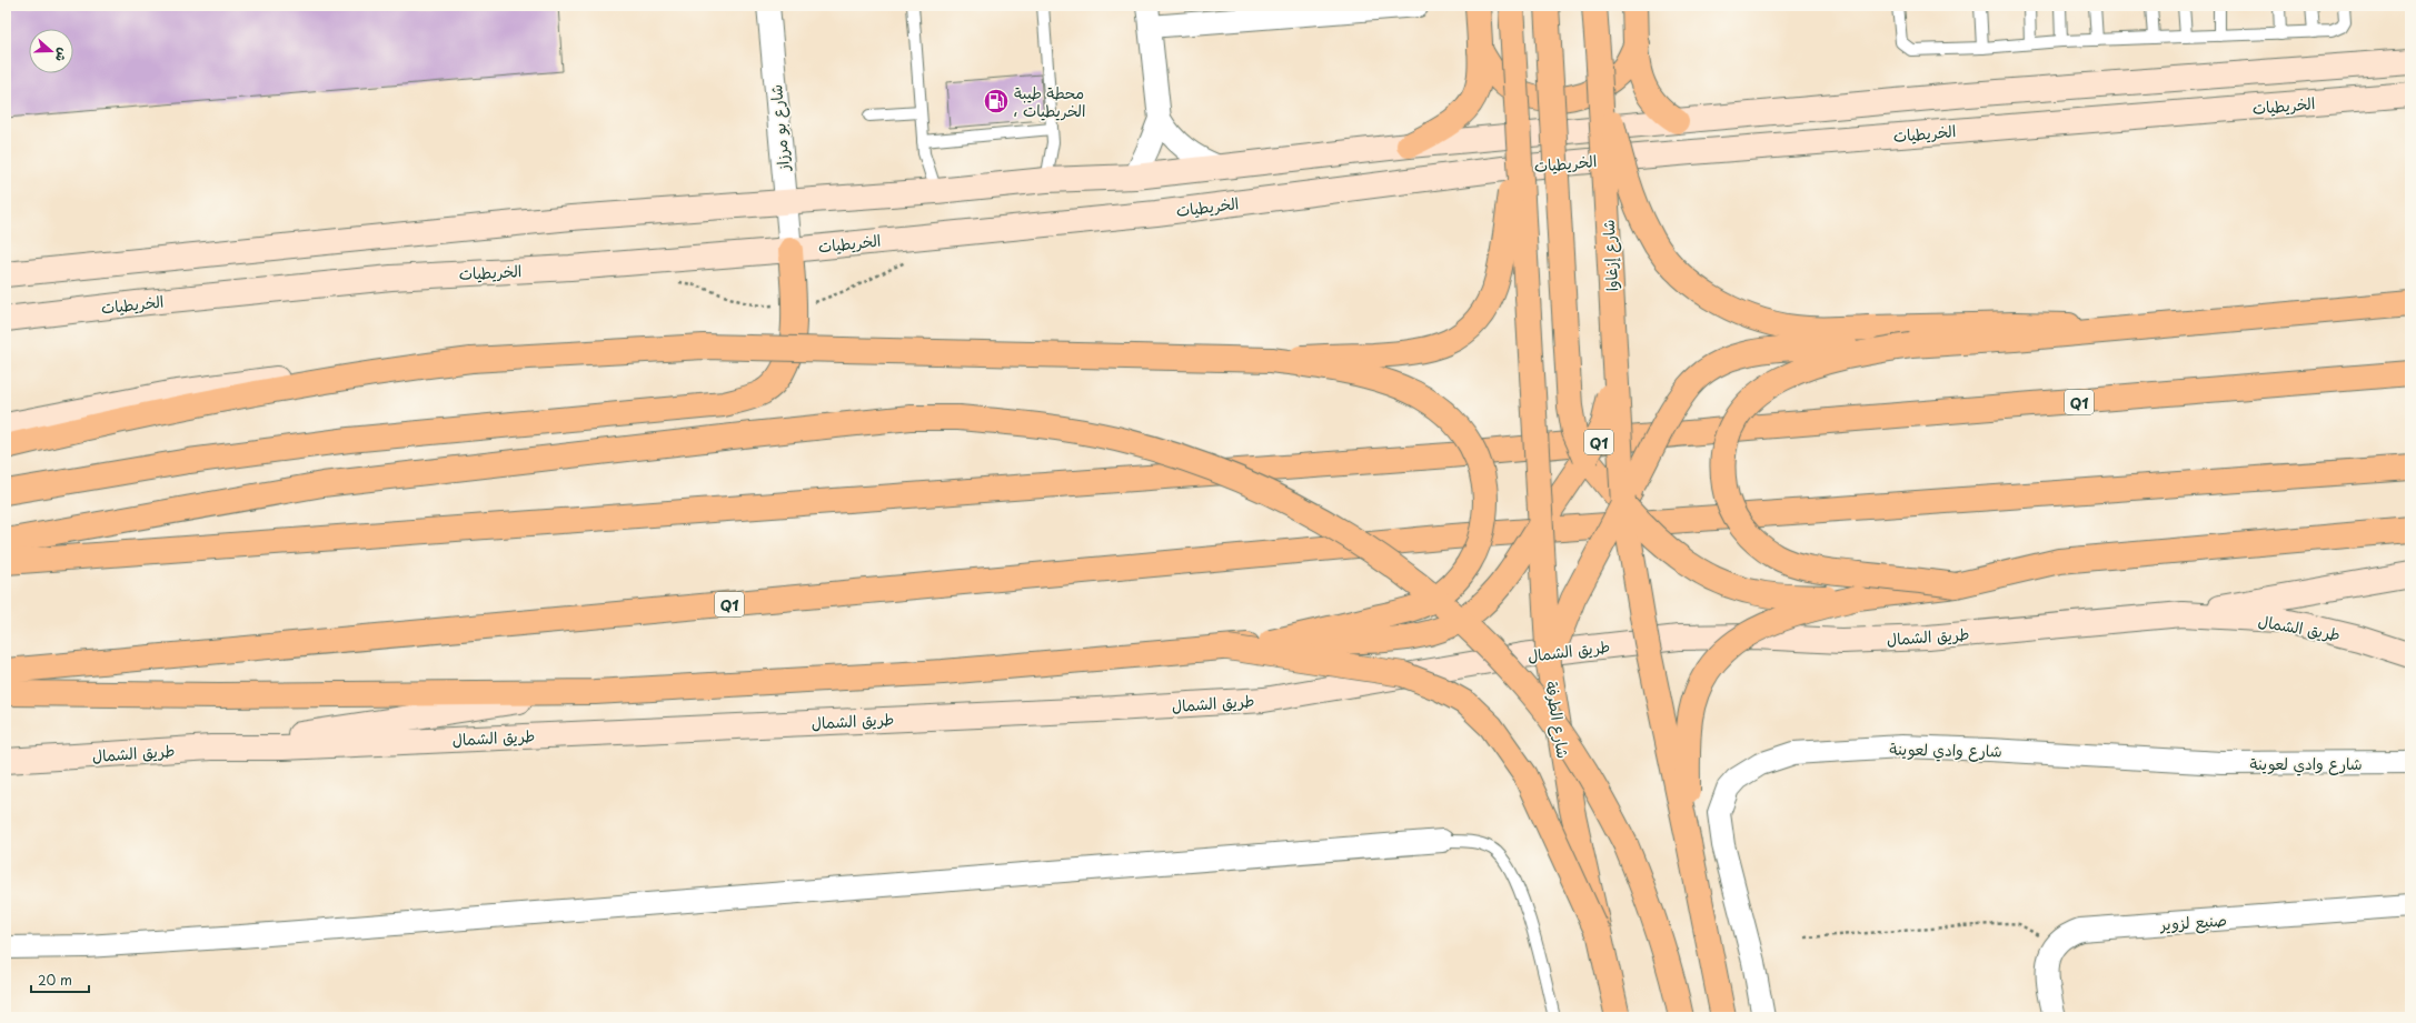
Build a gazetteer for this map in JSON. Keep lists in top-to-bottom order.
{
  "streets": {
    "main road": [
      "الخريطيات",
      "شارع إزغاوا",
      "Q1",
      "طريق الشمال",
      "شارع الطرفة"
    ],
    "street": ["شارع بو مرزاز", "شارع وادي لعوينة", "صنيع لزوير"]
  },
  "crossings": [
    ["الخريطيات", "شارع بو مرزاز"]
  ],
  "places": {
    "fuel station": ["محطة طيبة ، الخريطيات"]
  },
  "scale_bar": "20 m",
  "north": "right"
}
